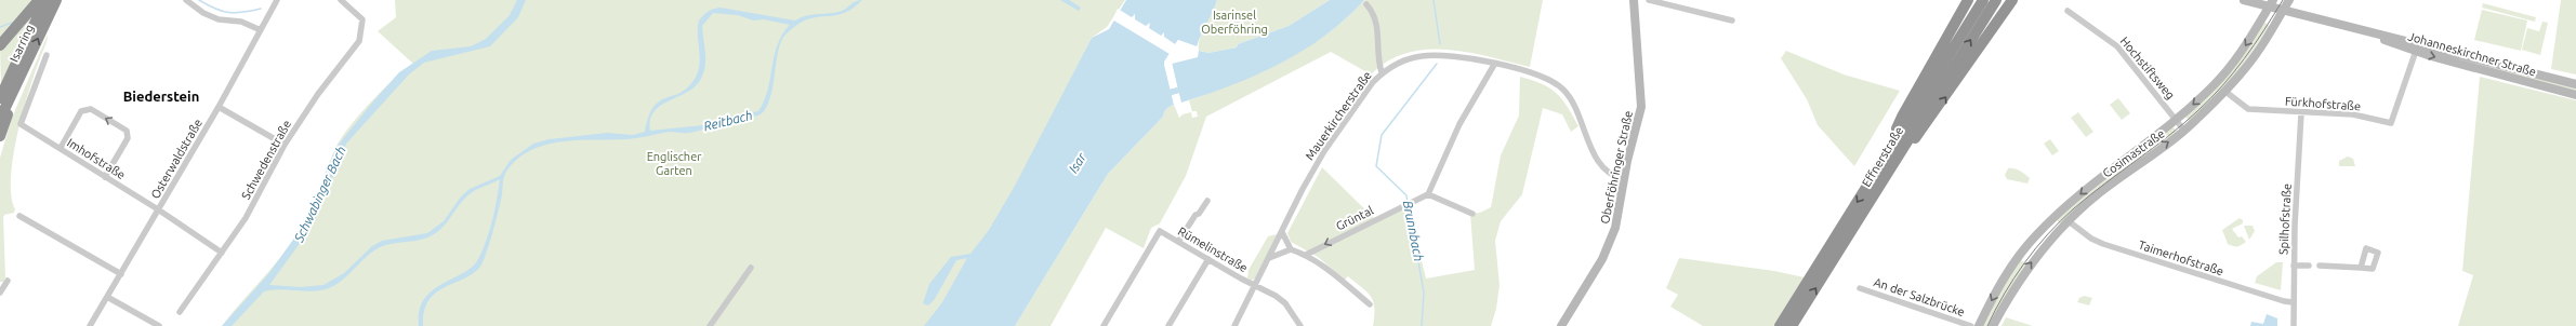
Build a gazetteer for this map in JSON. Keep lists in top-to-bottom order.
{
  "streets": {
    "highway": ["Isarring", "Effnerstraße"],
    "main road": ["Johanneskirchner Straße", "Cosimastraße", "Oberföhringer Straße"],
    "street": [
      "Hochstiftsweg",
      "Fürkhofstraße",
      "Mauerkircherstraße",
      "Imhofstraße",
      "Osterwaldstraße",
      "Schwedenstraße",
      "Grüntal",
      "Spilhofstraße",
      "Rümelinstraße",
      "Taimerhofstraße",
      "An der Salzbrücke"
    ]
  },
  "crossings": [
    ["Johanneskirchner Straße", "Fürkhofstraße"],
    ["Johanneskirchner Straße", "Cosimastraße"],
    ["Hochstiftsweg", "Cosimastraße"],
    ["Fürkhofstraße", "Cosimastraße"],
    ["Fürkhofstraße", "Spilhofstraße"],
    ["Mauerkircherstraße", "Oberföhringer Straße"],
    ["Mauerkircherstraße", "Rümelinstraße"],
    ["Cosimastraße", "Taimerhofstraße"],
    ["Imhofstraße", "Osterwaldstraße"],
    ["Imhofstraße", "Schwedenstraße"],
    ["Spilhofstraße", "Taimerhofstraße"]
  ],
  "one_way": ["Grüntal"],
  "districts": ["Biederstein"],
  "water": [
    "Reitbach",
    "Isar",
    "Schwabinger Bach",
    "Brunnbach"
  ],
  "parks": ["Isarinsel Oberföhring", "Englischer Garten"]
}
